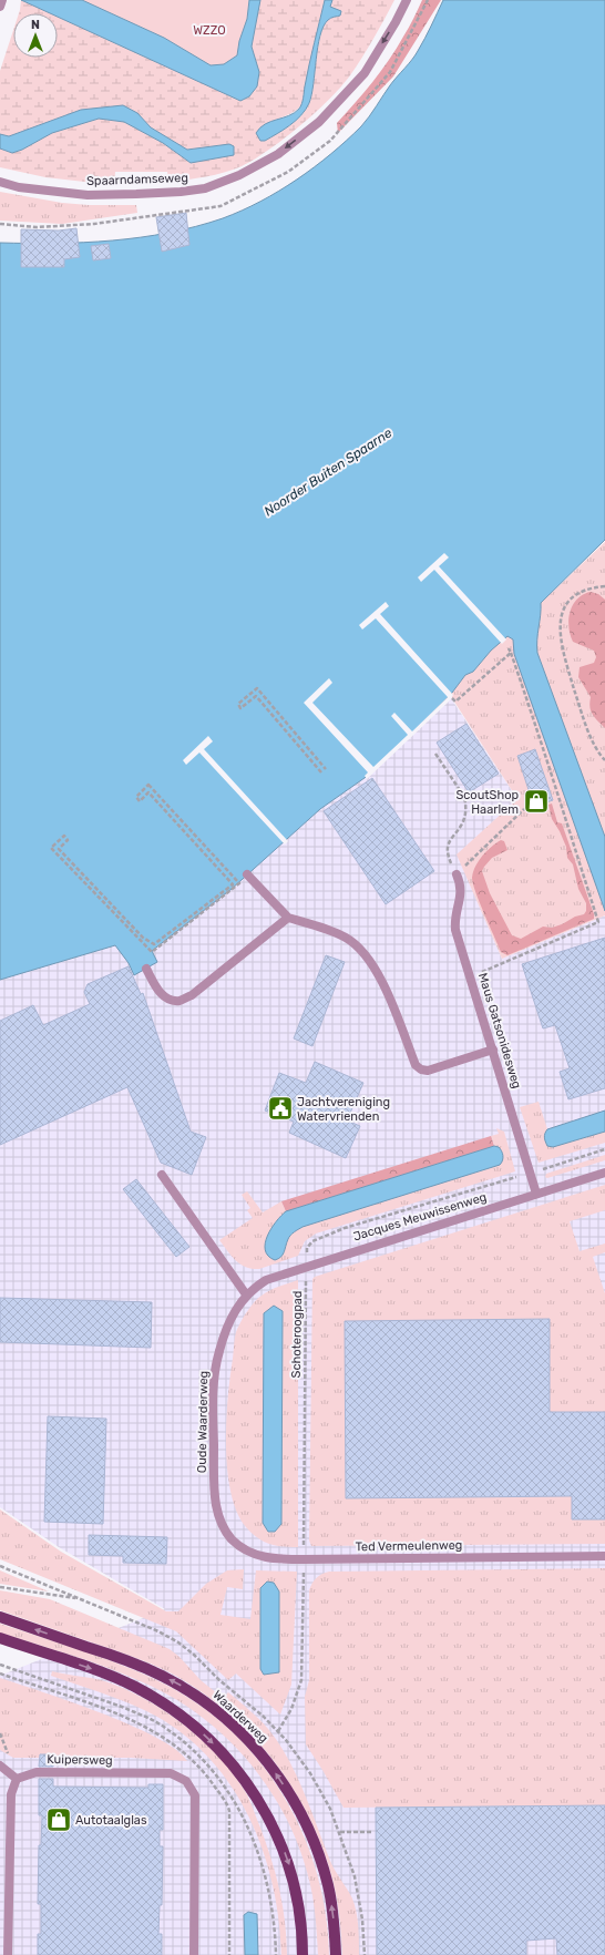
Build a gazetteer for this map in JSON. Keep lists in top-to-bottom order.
{
  "streets": {
    "main road": ["Waarderweg"],
    "street": [
      "Spaarndamseweg",
      "Maus Gatsonidesweg",
      "Jacques Meuwissenweg",
      "Oude Waarderweg",
      "Ted Vermeulenweg",
      "Kuipersweg"
    ],
    "path": ["Schoteroogpad"]
  },
  "crossings": [
    ["Maus Gatsonidesweg", "Jacques Meuwissenweg"],
    ["Maus Gatsonidesweg", "Schoteroogpad"],
    ["Jacques Meuwissenweg", "Schoteroogpad"],
    ["Jacques Meuwissenweg", "Oude Waarderweg"],
    ["Schoteroogpad", "Ted Vermeulenweg"],
    ["Oude Waarderweg", "Ted Vermeulenweg"]
  ],
  "one_way": ["Spaarndamseweg"],
  "water": ["Noorder Buiten Spaarne"],
  "parks": ["WZZO"],
  "places": {
    "shop": ["ScoutShop Haarlem", "Autotaalglas"],
    "public building": ["Jachtvereniging Watervrienden"]
  },
  "north": "top"
}
